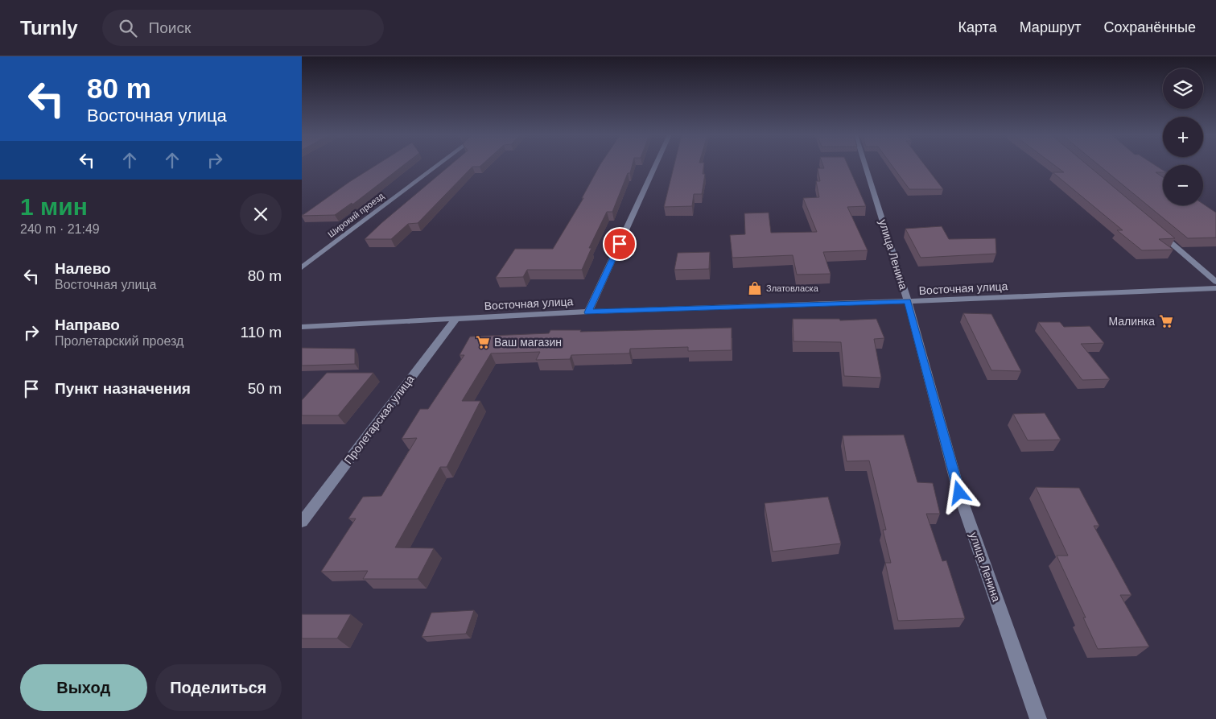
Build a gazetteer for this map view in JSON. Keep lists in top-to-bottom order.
{
  "streets": {
    "street": [
      "Широкий проезд",
      "улица Ленина",
      "Восточная улица",
      "Пролетарская улица"
    ]
  },
  "crossings": [
    ["улица Ленина", "Восточная улица"],
    ["Восточная улица", "Пролетарская улица"]
  ],
  "places": {
    "shop": ["Златовласка"],
    "supermarket": ["Малинка", "Ваш магазин"]
  },
  "page": {
    "header": "Turnly",
    "search": "Поиск",
    "nav": ["Карта", "Маршрут", "Сохранённые"],
    "turn": ["80 m", "Восточная улица"],
    "map_buttons": ["+", "−"],
    "heading": ["1 мин", "240 m · 21:49"],
    "list": [
      {
        "name": "Налево",
        "note": "Восточная улица",
        "value": "80 m"
      },
      {
        "name": "Направо",
        "note": "Пролетарский проезд",
        "value": "110 m"
      },
      {
        "name": "Пункт назначения",
        "value": "50 m"
      }
    ],
    "buttons": ["Выход", "Поделиться"]
  }
}
